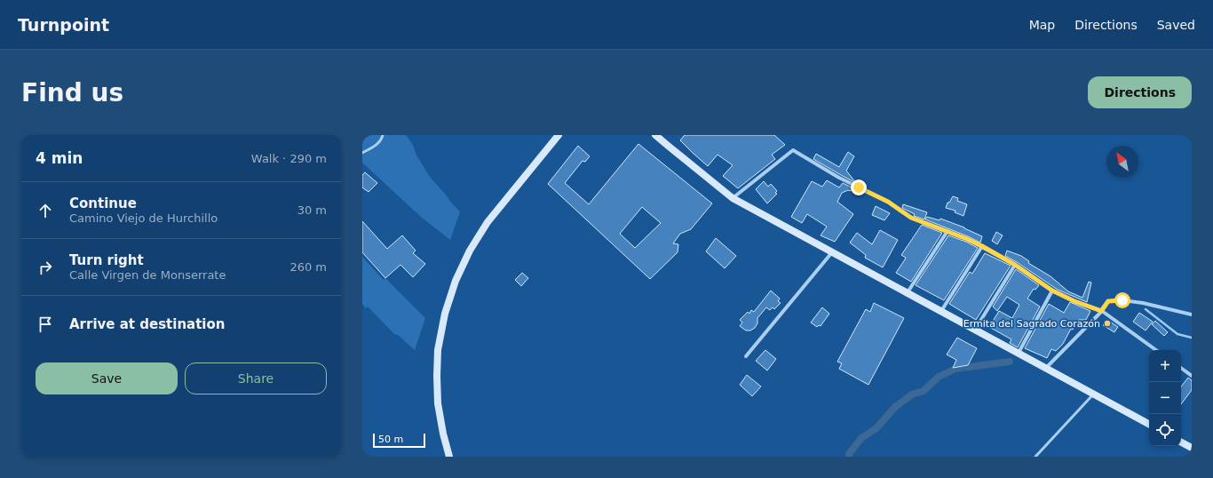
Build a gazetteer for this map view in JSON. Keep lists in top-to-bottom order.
{
  "places": ["Ermita del Sagrado Corazón"],
  "scale_bar": "50 m",
  "north": "top left",
  "page": {
    "header": "Turnpoint",
    "nav": ["Map", "Directions", "Saved"],
    "buttons": [
      "Directions",
      ["Save", "Share"]
    ],
    "title": "Find us",
    "heading": ["4 min", "Walk · 290 m"],
    "list": [
      ["Continue", "Camino Viejo de Hurchillo", "30 m"],
      ["Turn right", "Calle Virgen de Monserrate", "260 m"],
      "Arrive at destination"
    ],
    "map_buttons": ["+", "−"],
    "scale": "50 m"
  }
}
